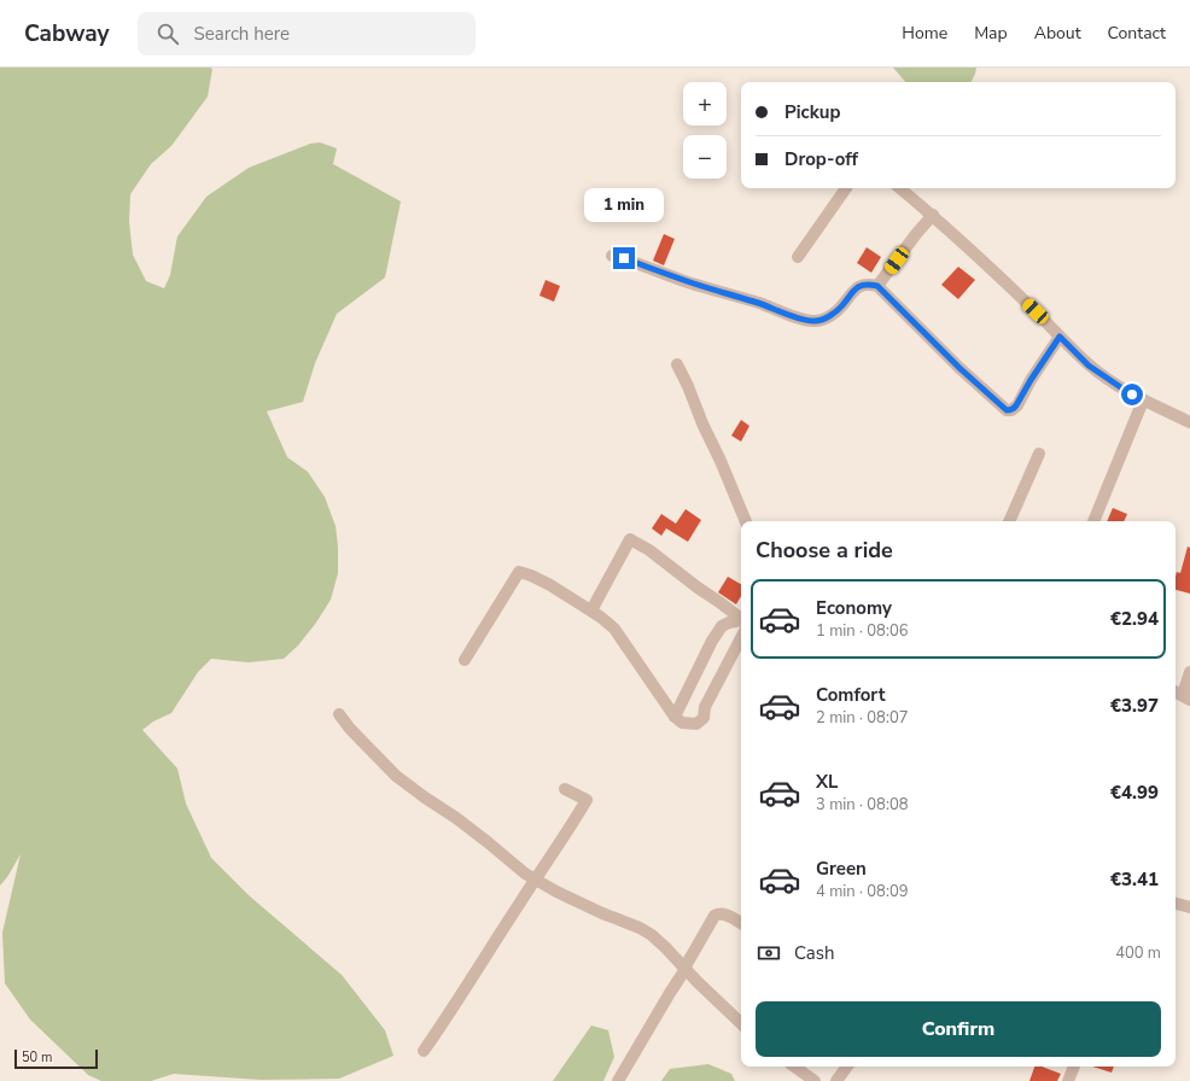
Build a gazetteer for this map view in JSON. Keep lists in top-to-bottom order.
{
  "scale_bar": "50 m",
  "page": {
    "header": "Cabway",
    "search": "Search here",
    "nav": [
      "Home",
      "Map",
      "About",
      "Contact"
    ],
    "map_buttons": ["+", "−"],
    "banner": ["Pickup", "Drop-off"],
    "bubble": "1 min",
    "heading": "Choose a ride",
    "list": [
      {
        "name": "Economy",
        "note": "1 min · 08:06",
        "value": "€2.94"
      },
      {
        "name": "Comfort",
        "note": "2 min · 08:07",
        "value": "€3.97"
      },
      {
        "name": "XL",
        "note": "3 min · 08:08",
        "value": "€4.99"
      },
      {
        "name": "Green",
        "note": "4 min · 08:09",
        "value": "€3.41"
      }
    ],
    "pay": ["Cash", "400 m"],
    "buttons": "Confirm",
    "scale": "50 m"
  }
}
